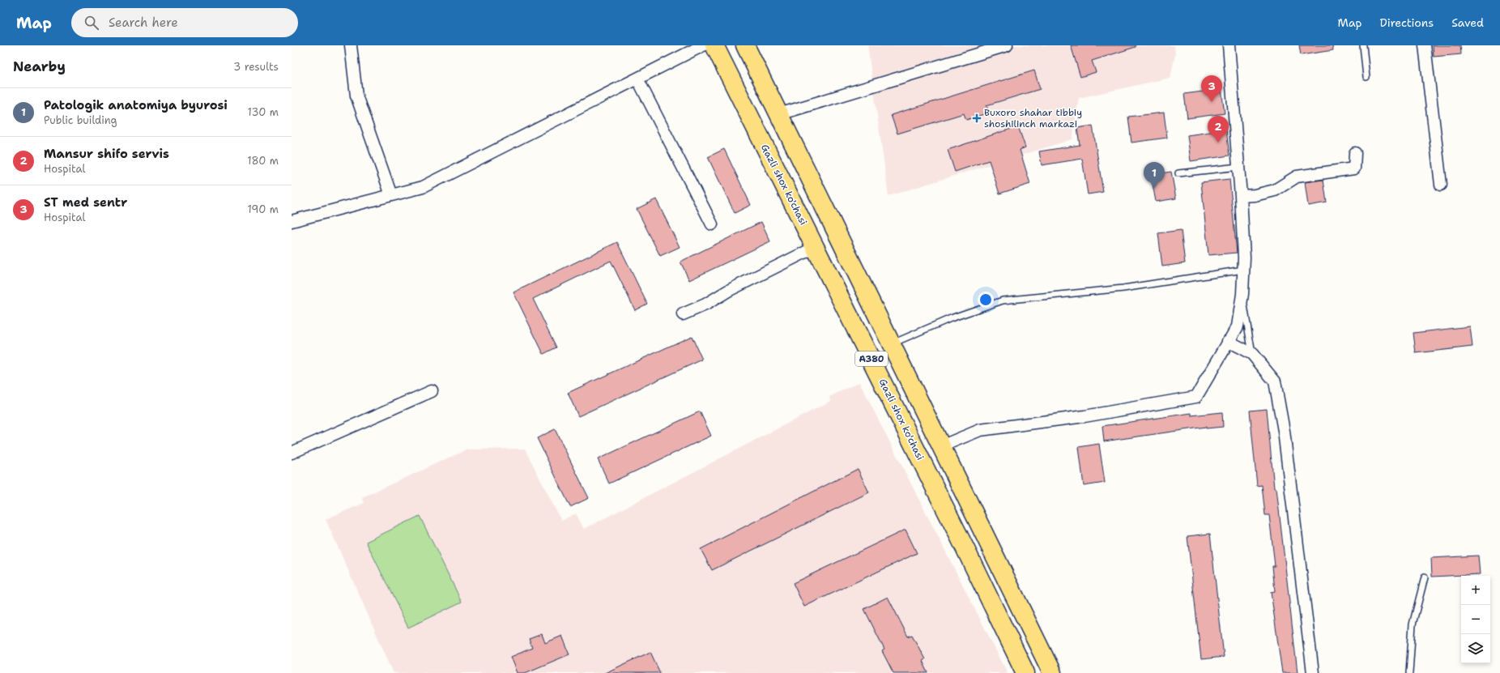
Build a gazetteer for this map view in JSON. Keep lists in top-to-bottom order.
{
  "streets": {
    "highway": ["Gazli shox ko'chasi", "A380"]
  },
  "places": {
    "health": ["Buxoro shahar tibbiy shoshilinch markazi"]
  },
  "page": {
    "header": "Map",
    "search": "Search here",
    "nav": ["Map", "Directions", "Saved"],
    "heading": ["Nearby", "3 results"],
    "pins": ["3", "2", "1"],
    "list": [
      {
        "mark": "1",
        "name": "Patologik anatomiya byurosi",
        "note": "Public building",
        "value": "130 m"
      },
      {
        "mark": "2",
        "name": "Mansur shifo servis",
        "note": "Hospital",
        "value": "180 m"
      },
      {
        "mark": "3",
        "name": "ST med sentr",
        "note": "Hospital",
        "value": "190 m"
      }
    ],
    "map_buttons": ["+", "−"]
  }
}
